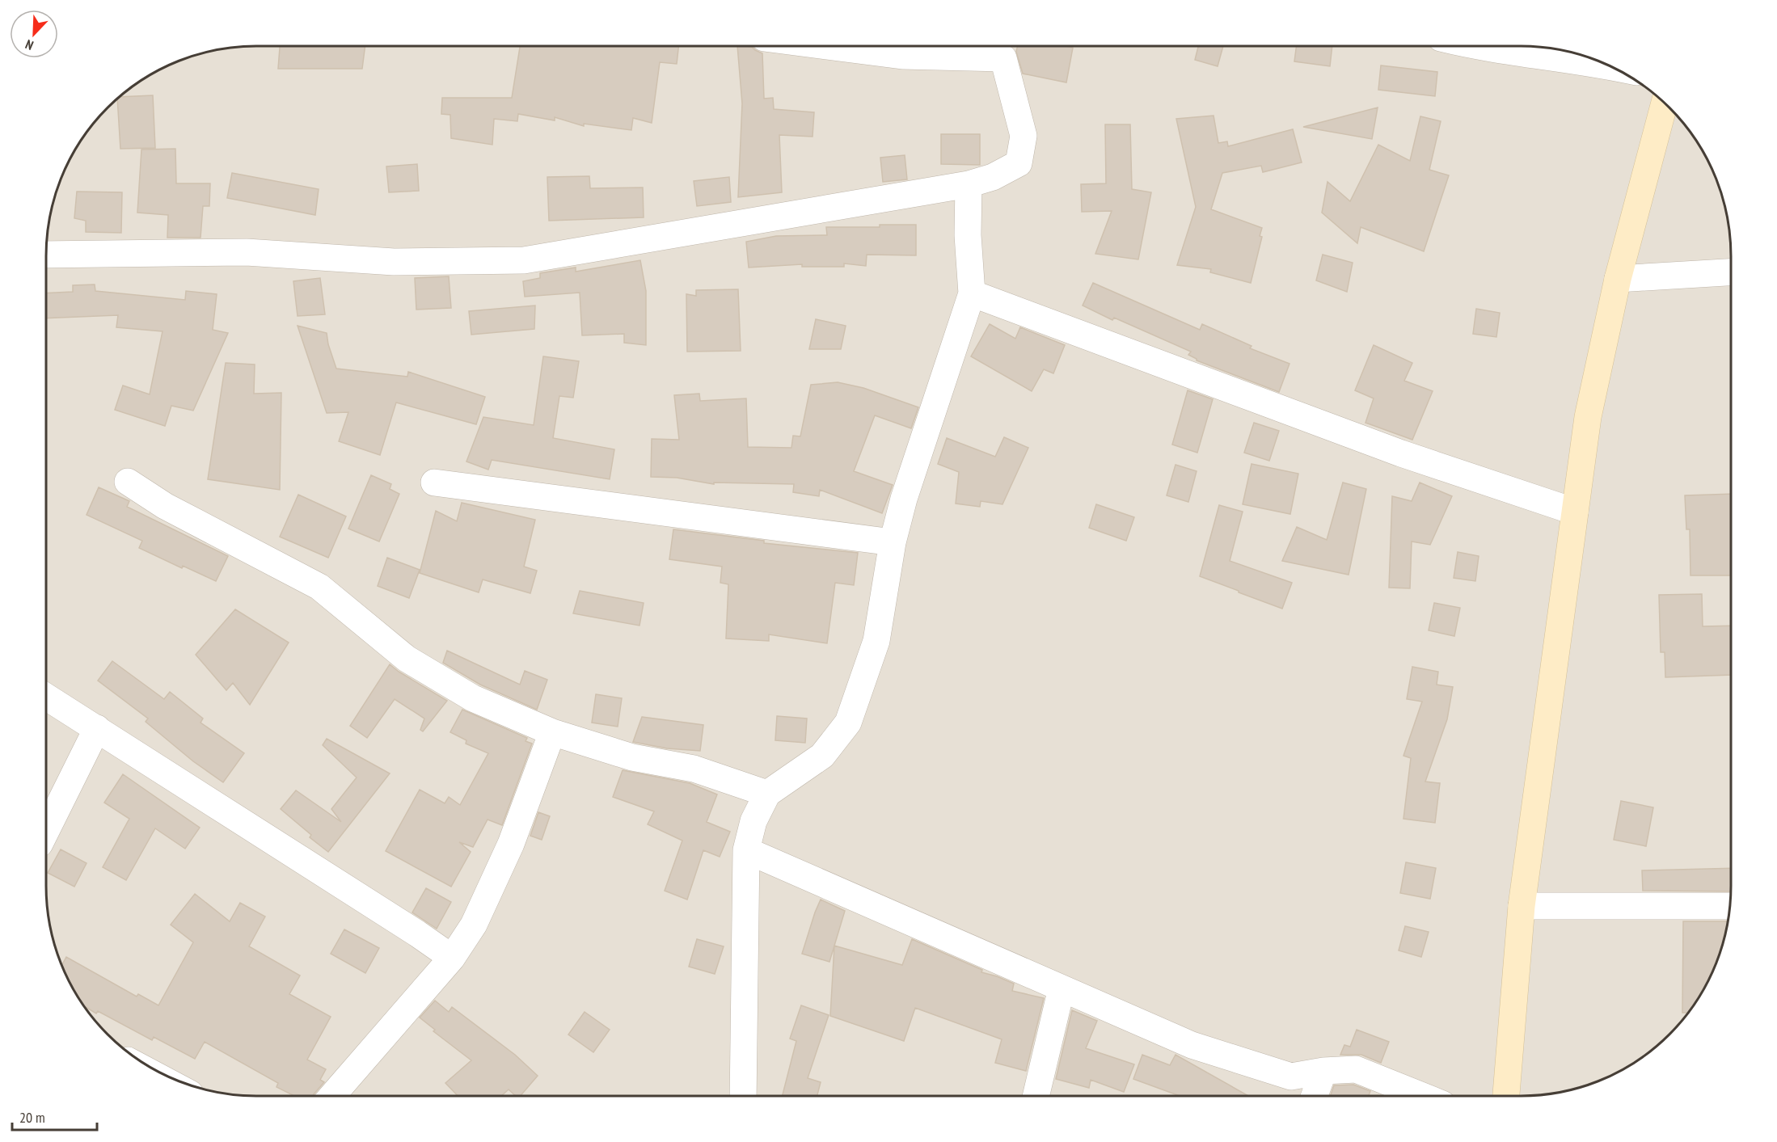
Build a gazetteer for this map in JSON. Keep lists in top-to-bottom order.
{
  "scale_bar": "20 m",
  "north": "bottom left"
}
